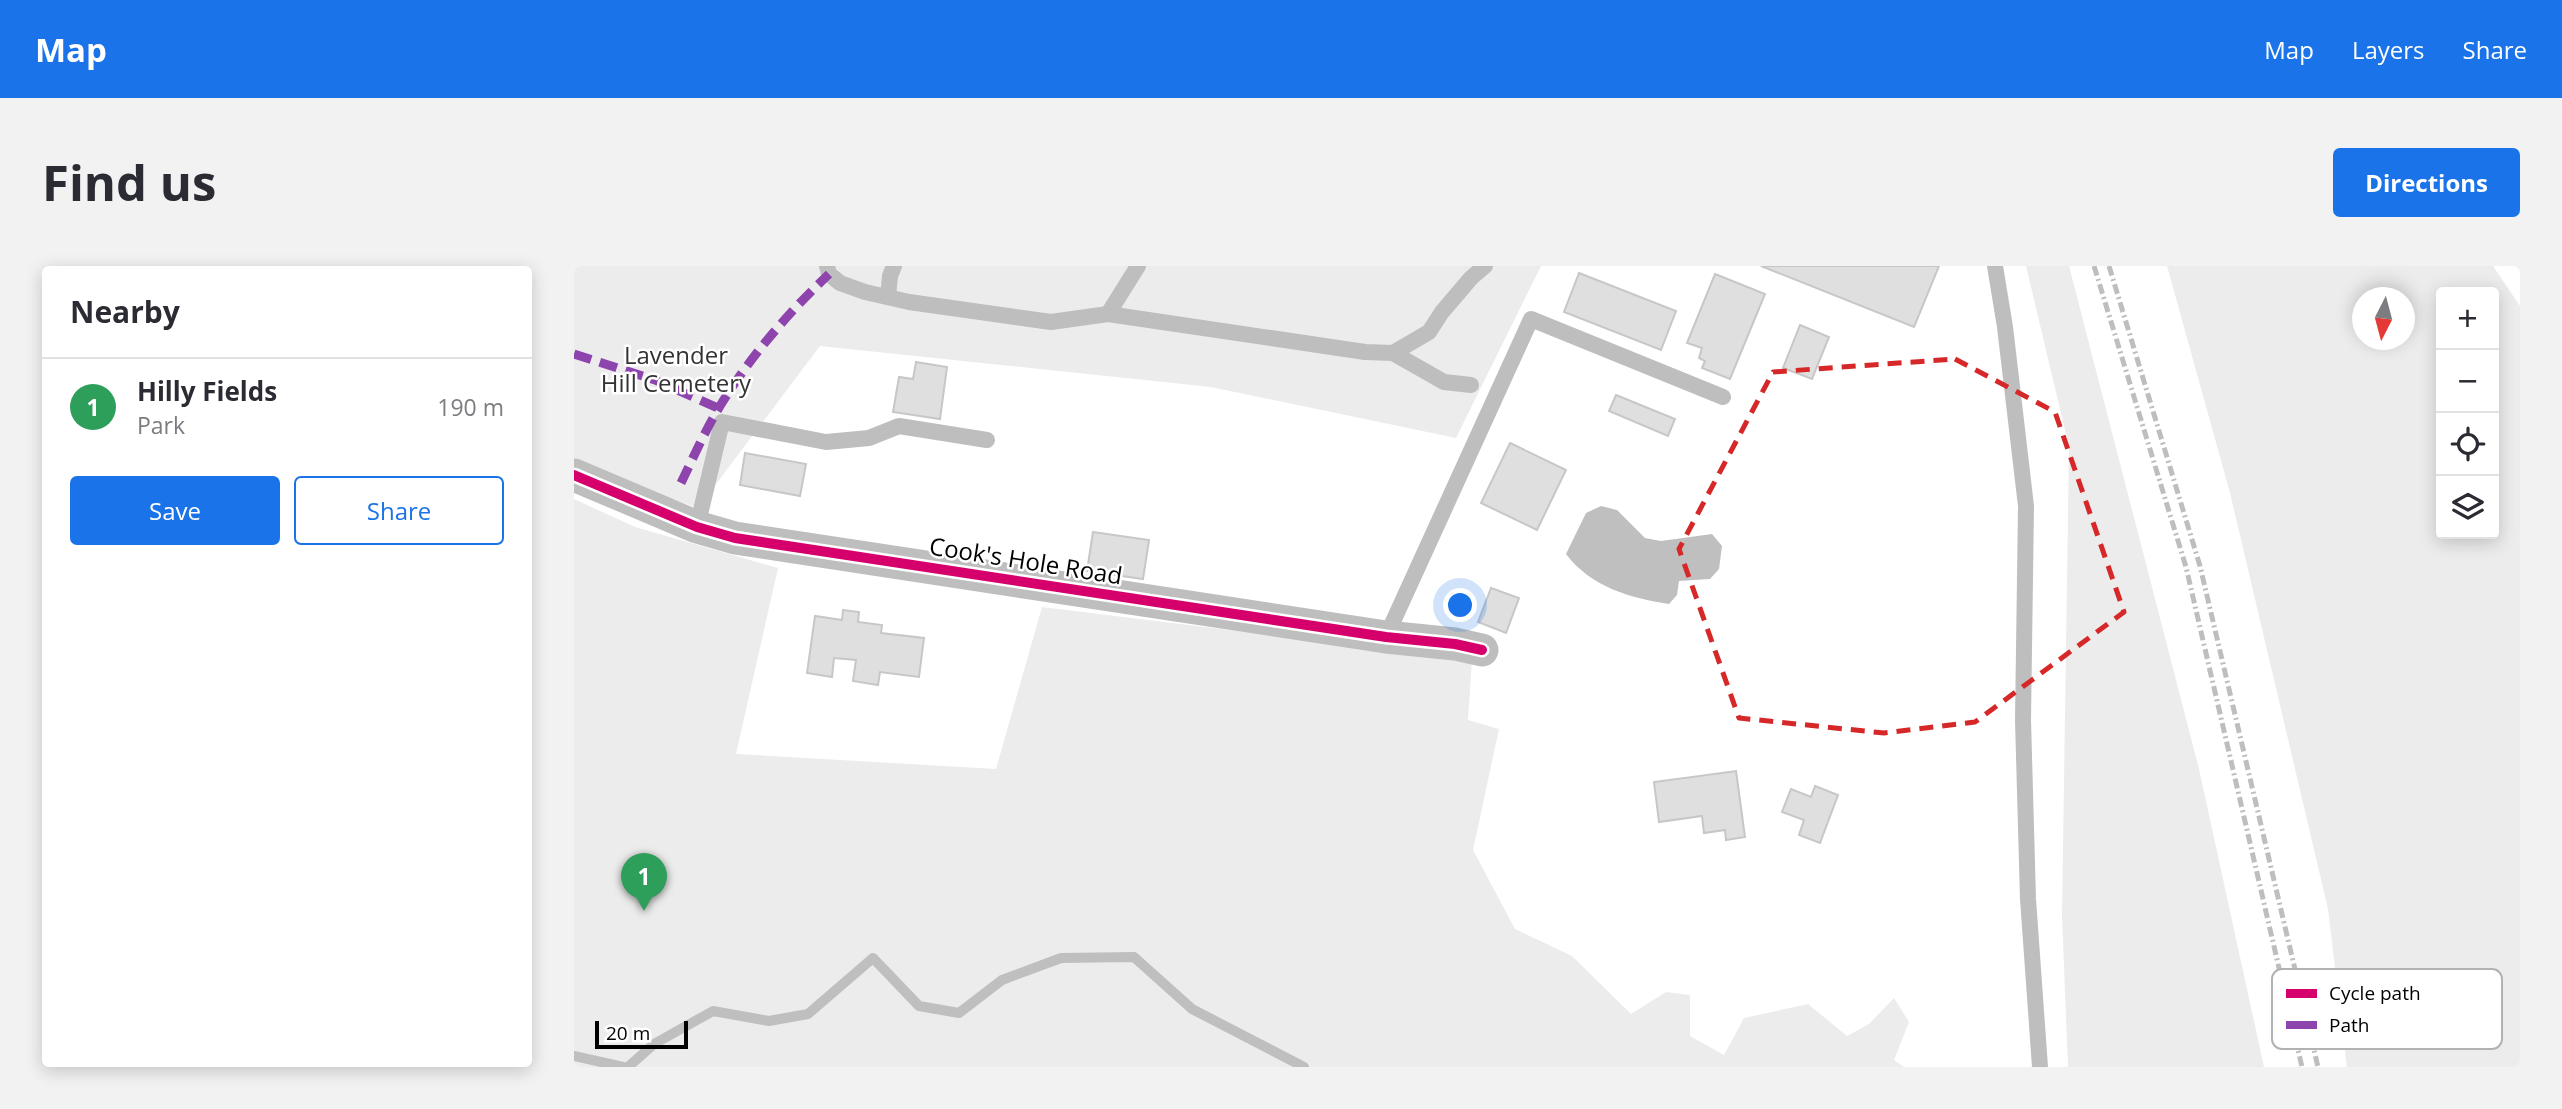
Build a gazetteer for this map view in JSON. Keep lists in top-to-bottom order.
{
  "streets": {
    "street": ["Cook's Hole Road"]
  },
  "parks": ["Lavender Hill Cemetery"],
  "legend": ["Cycle path", "Path"],
  "scale_bar": "20 m",
  "north": "bottom",
  "page": {
    "header": "Map",
    "nav": ["Map", "Layers", "Share"],
    "buttons": [
      "Directions",
      ["Save", "Share"]
    ],
    "title": "Find us",
    "heading": "Nearby",
    "map_buttons": ["+", "−"],
    "list": [
      {
        "mark": "1",
        "name": "Hilly Fields",
        "note": "Park",
        "value": "190 m"
      }
    ],
    "pins": "1",
    "scale": "20 m"
  }
}
